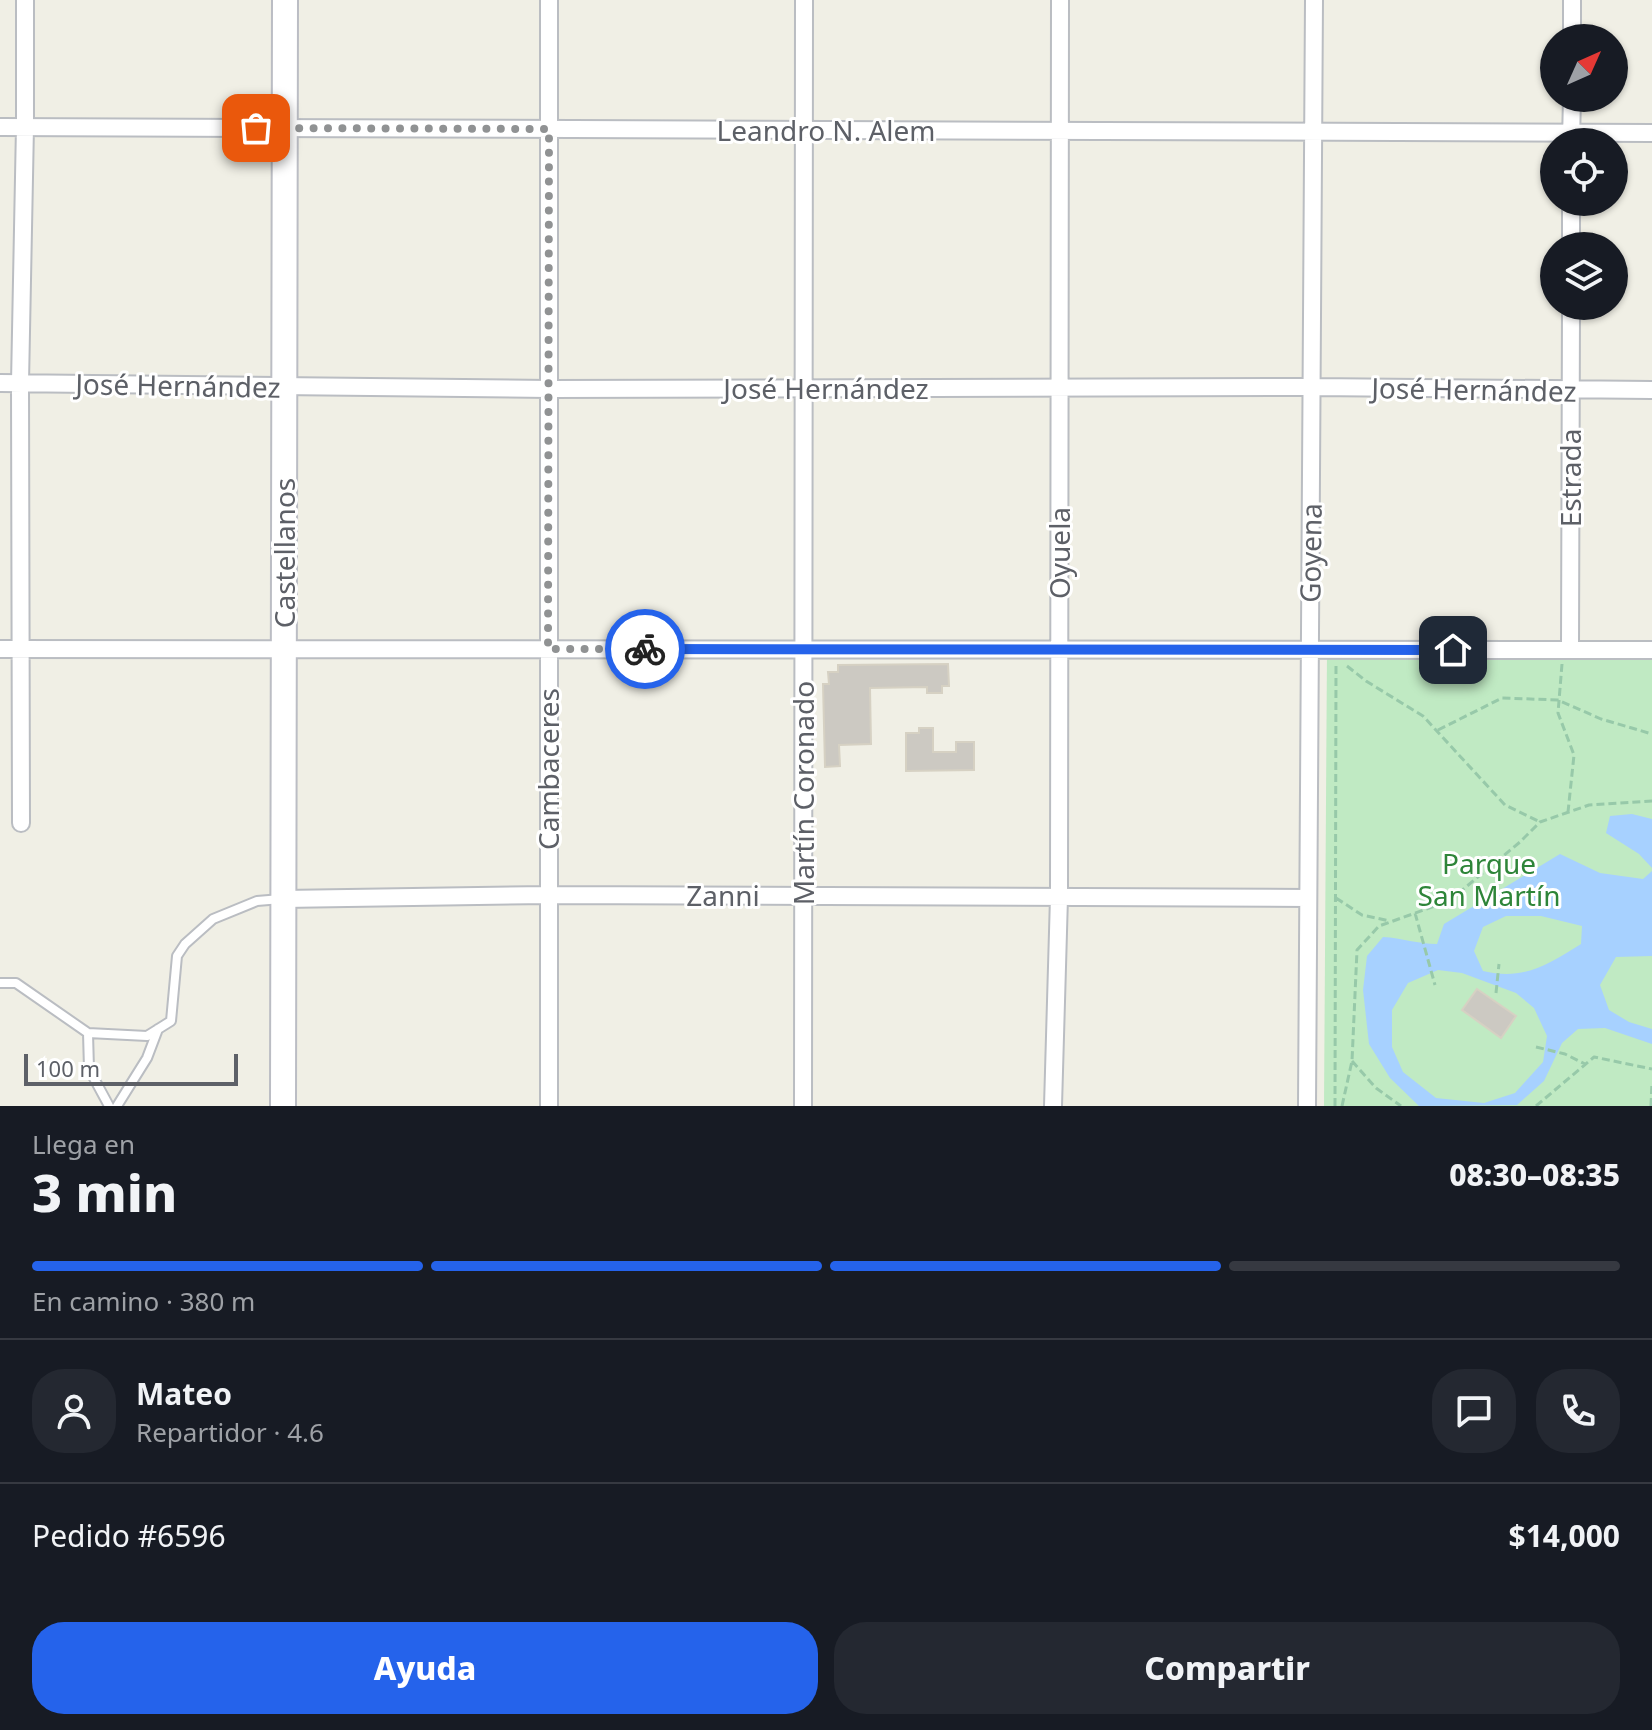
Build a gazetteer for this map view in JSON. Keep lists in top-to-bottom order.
{
  "streets": {
    "street": [
      "Leandro N. Alem",
      "José Hernández",
      "Estrada",
      "Castellanos",
      "Oyuela",
      "Goyena",
      "Cambaceres",
      "Martín Coronado",
      "Zanni"
    ]
  },
  "crossings": [
    ["Leandro N. Alem", "Castellanos"],
    ["Leandro N. Alem", "Oyuela"],
    ["Leandro N. Alem", "Goyena"],
    ["Leandro N. Alem", "Cambaceres"],
    ["Leandro N. Alem", "Martín Coronado"],
    ["José Hernández", "Estrada"],
    ["José Hernández", "Castellanos"],
    ["José Hernández", "Oyuela"],
    ["José Hernández", "Goyena"],
    ["José Hernández", "Cambaceres"],
    ["José Hernández", "Martín Coronado"],
    ["Castellanos", "Zanni"],
    ["Oyuela", "Zanni"],
    ["Goyena", "Zanni"],
    ["Cambaceres", "Zanni"],
    ["Martín Coronado", "Zanni"]
  ],
  "parks": ["Parque San Martín"],
  "scale_bar": "100 m",
  "north": "top right",
  "page": {
    "scale": "100 m",
    "heading": ["3 min", "Llega en", "08:30–08:35"],
    "panel": [
      "Mateo",
      "Repartidor · 4.6",
      "Pedido #6596",
      "$14,000"
    ],
    "bar": "En camino · 380 m",
    "buttons": ["Ayuda", "Compartir"]
  }
}
